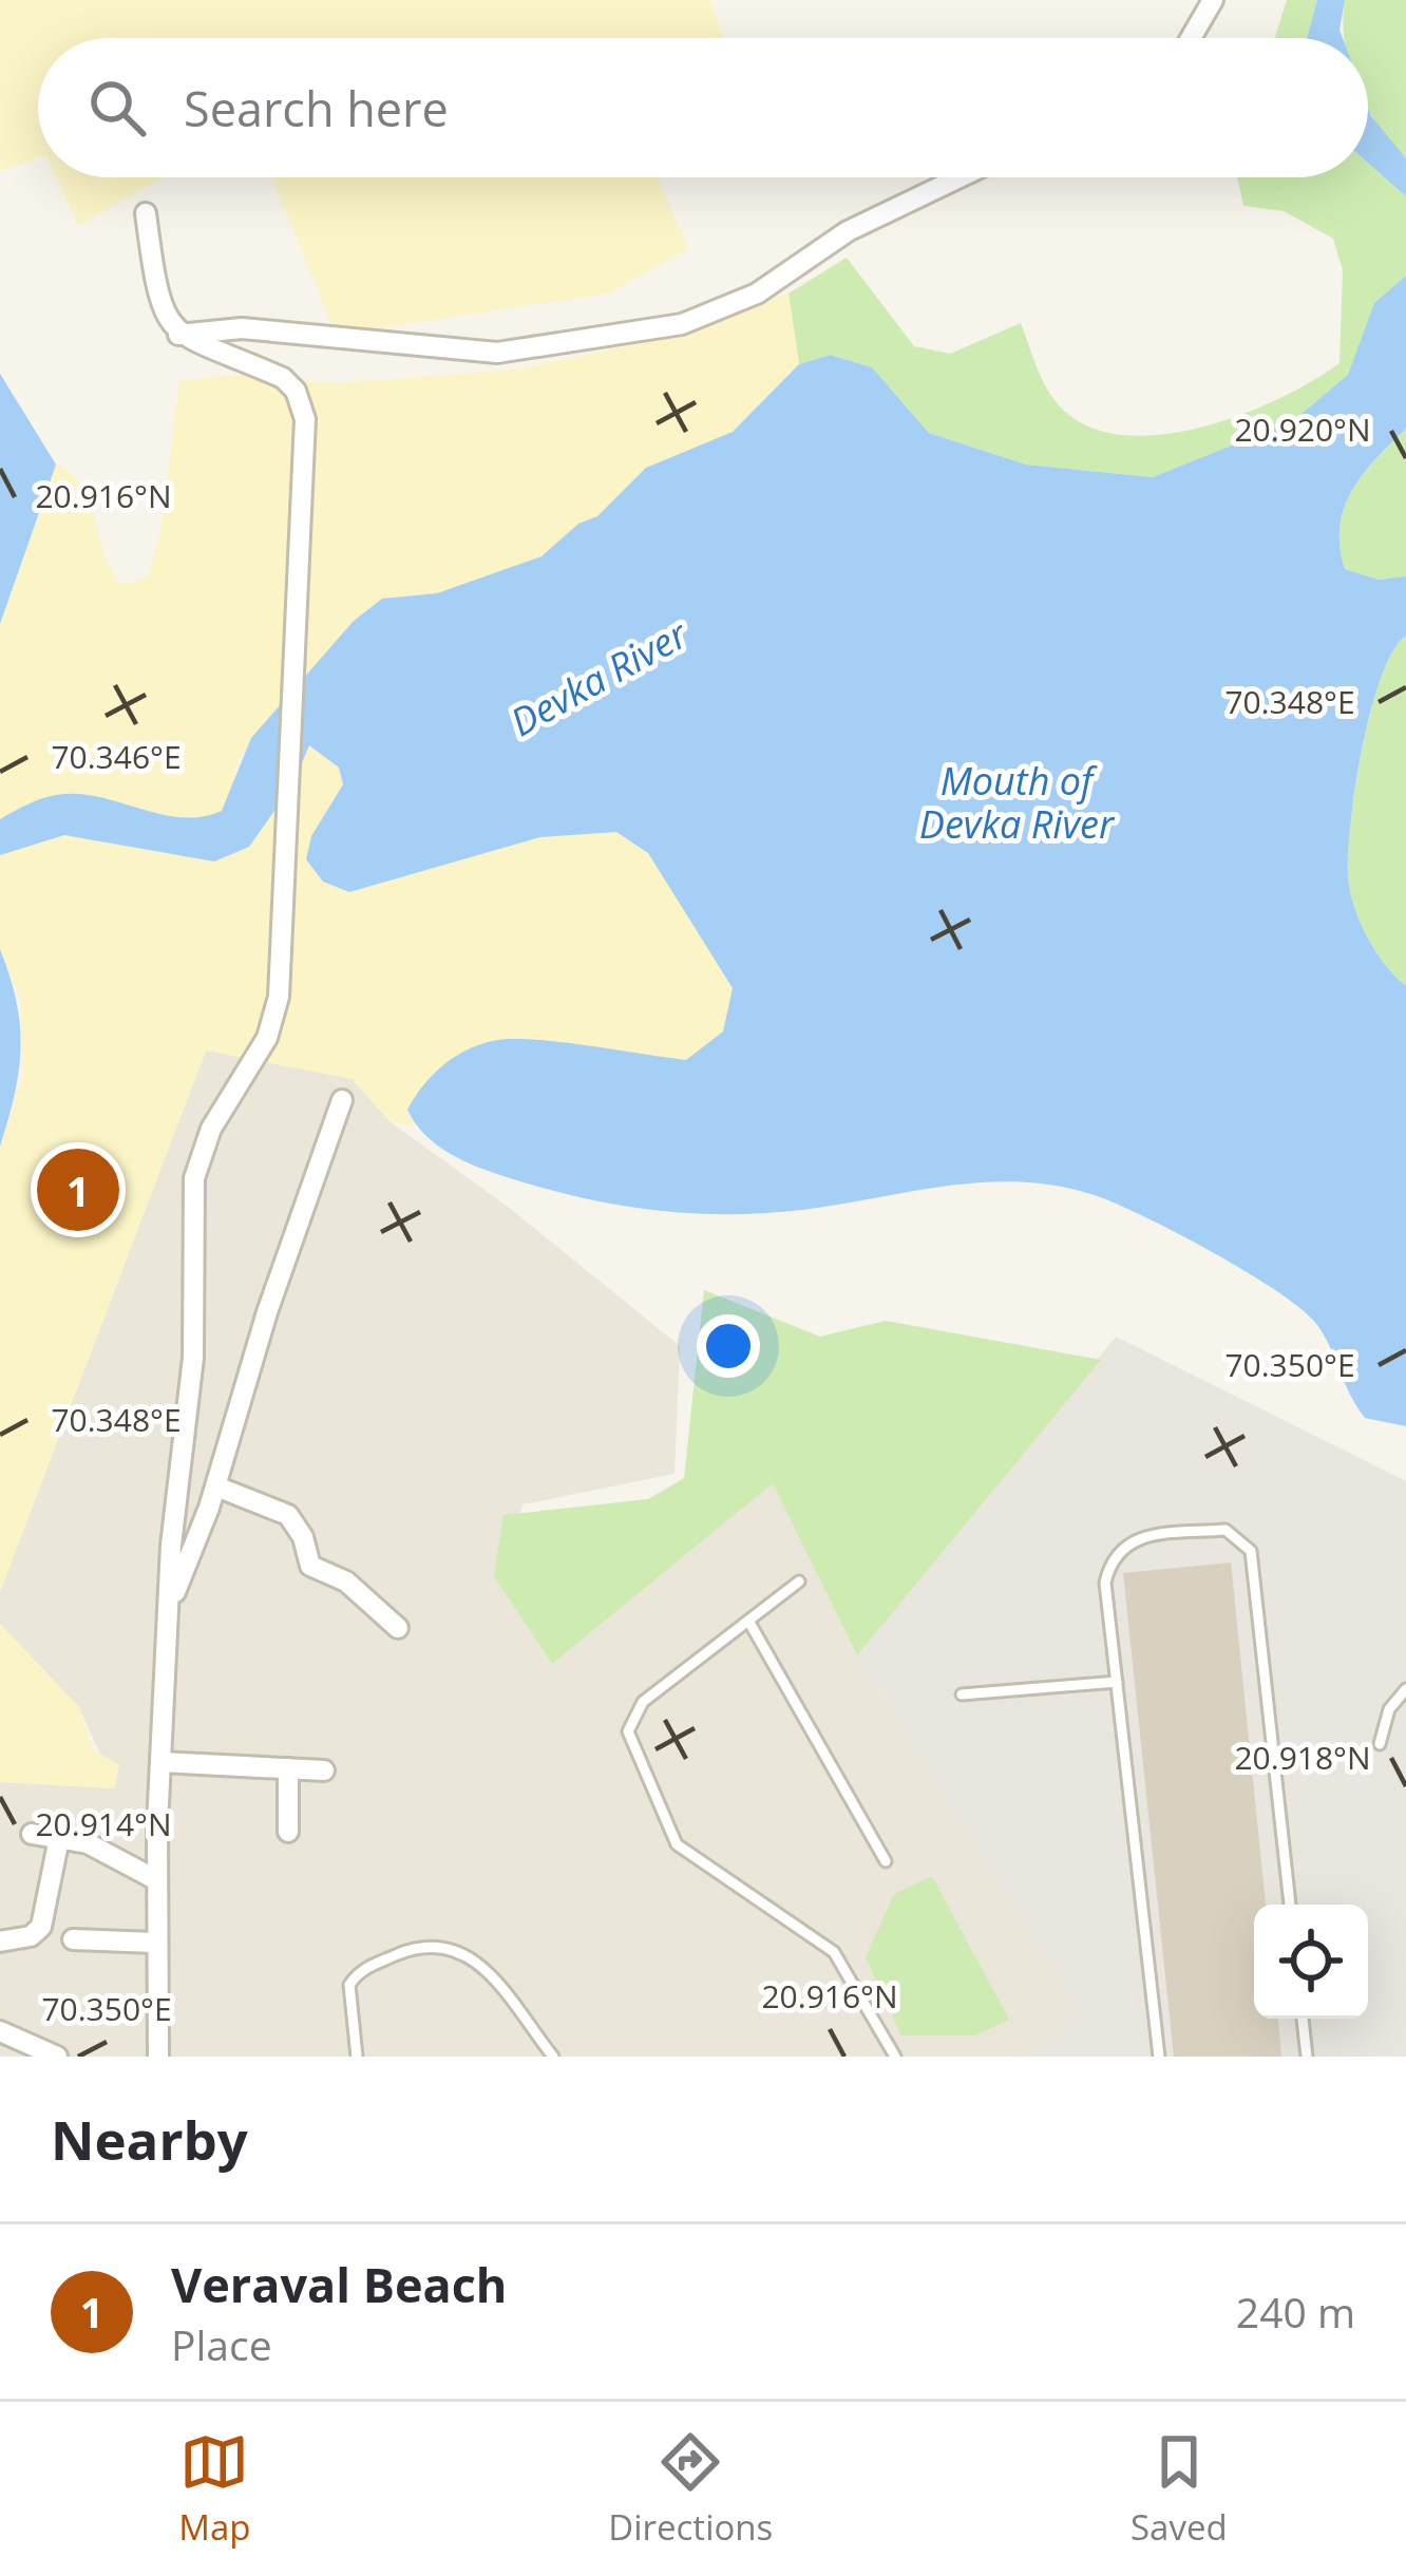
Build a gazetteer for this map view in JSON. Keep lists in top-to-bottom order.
{
  "water": ["Devka River", "Mouth of Devka River"],
  "page": {
    "search": "Search here",
    "pins": "1",
    "heading": "Nearby",
    "list": [
      {
        "mark": "1",
        "name": "Veraval Beach",
        "note": "Place",
        "value": "240 m"
      }
    ],
    "nav": ["Map", "Directions", "Saved"]
  },
  "coordinates": [
    "20.920°N",
    "20.916°N",
    "70.348°E",
    "70.346°E",
    "70.350°E",
    "20.918°N",
    "20.914°N"
  ]
}
